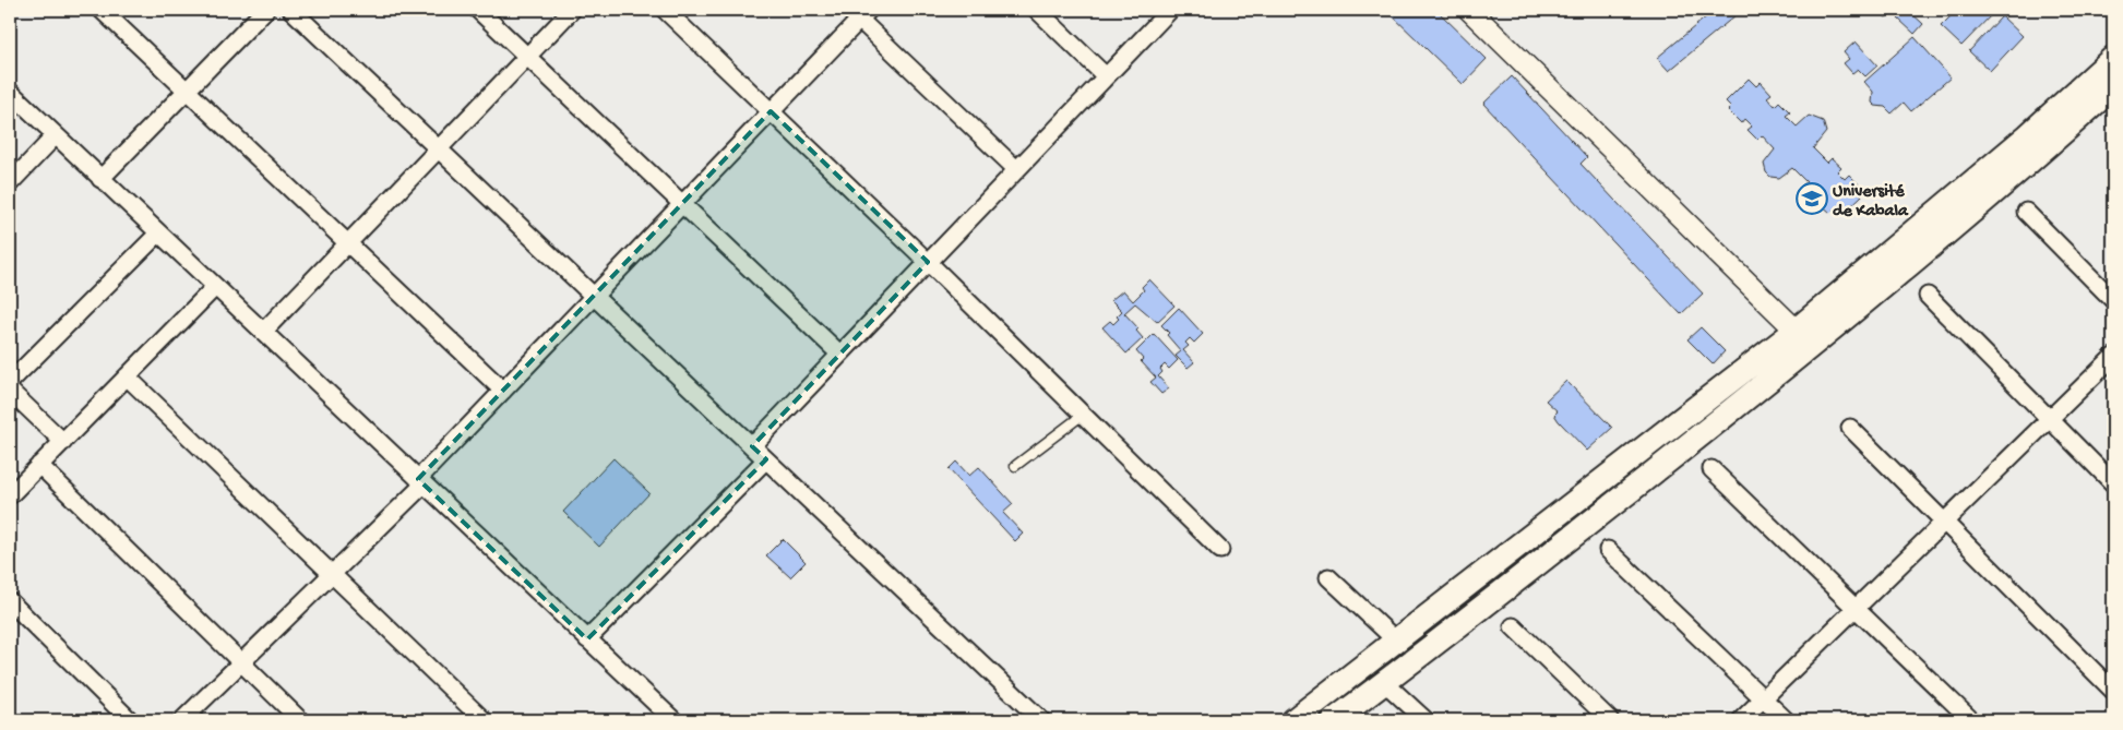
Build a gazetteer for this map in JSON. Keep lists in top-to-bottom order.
{
  "places": {
    "school or university": ["Université de Kabala"]
  }
}
